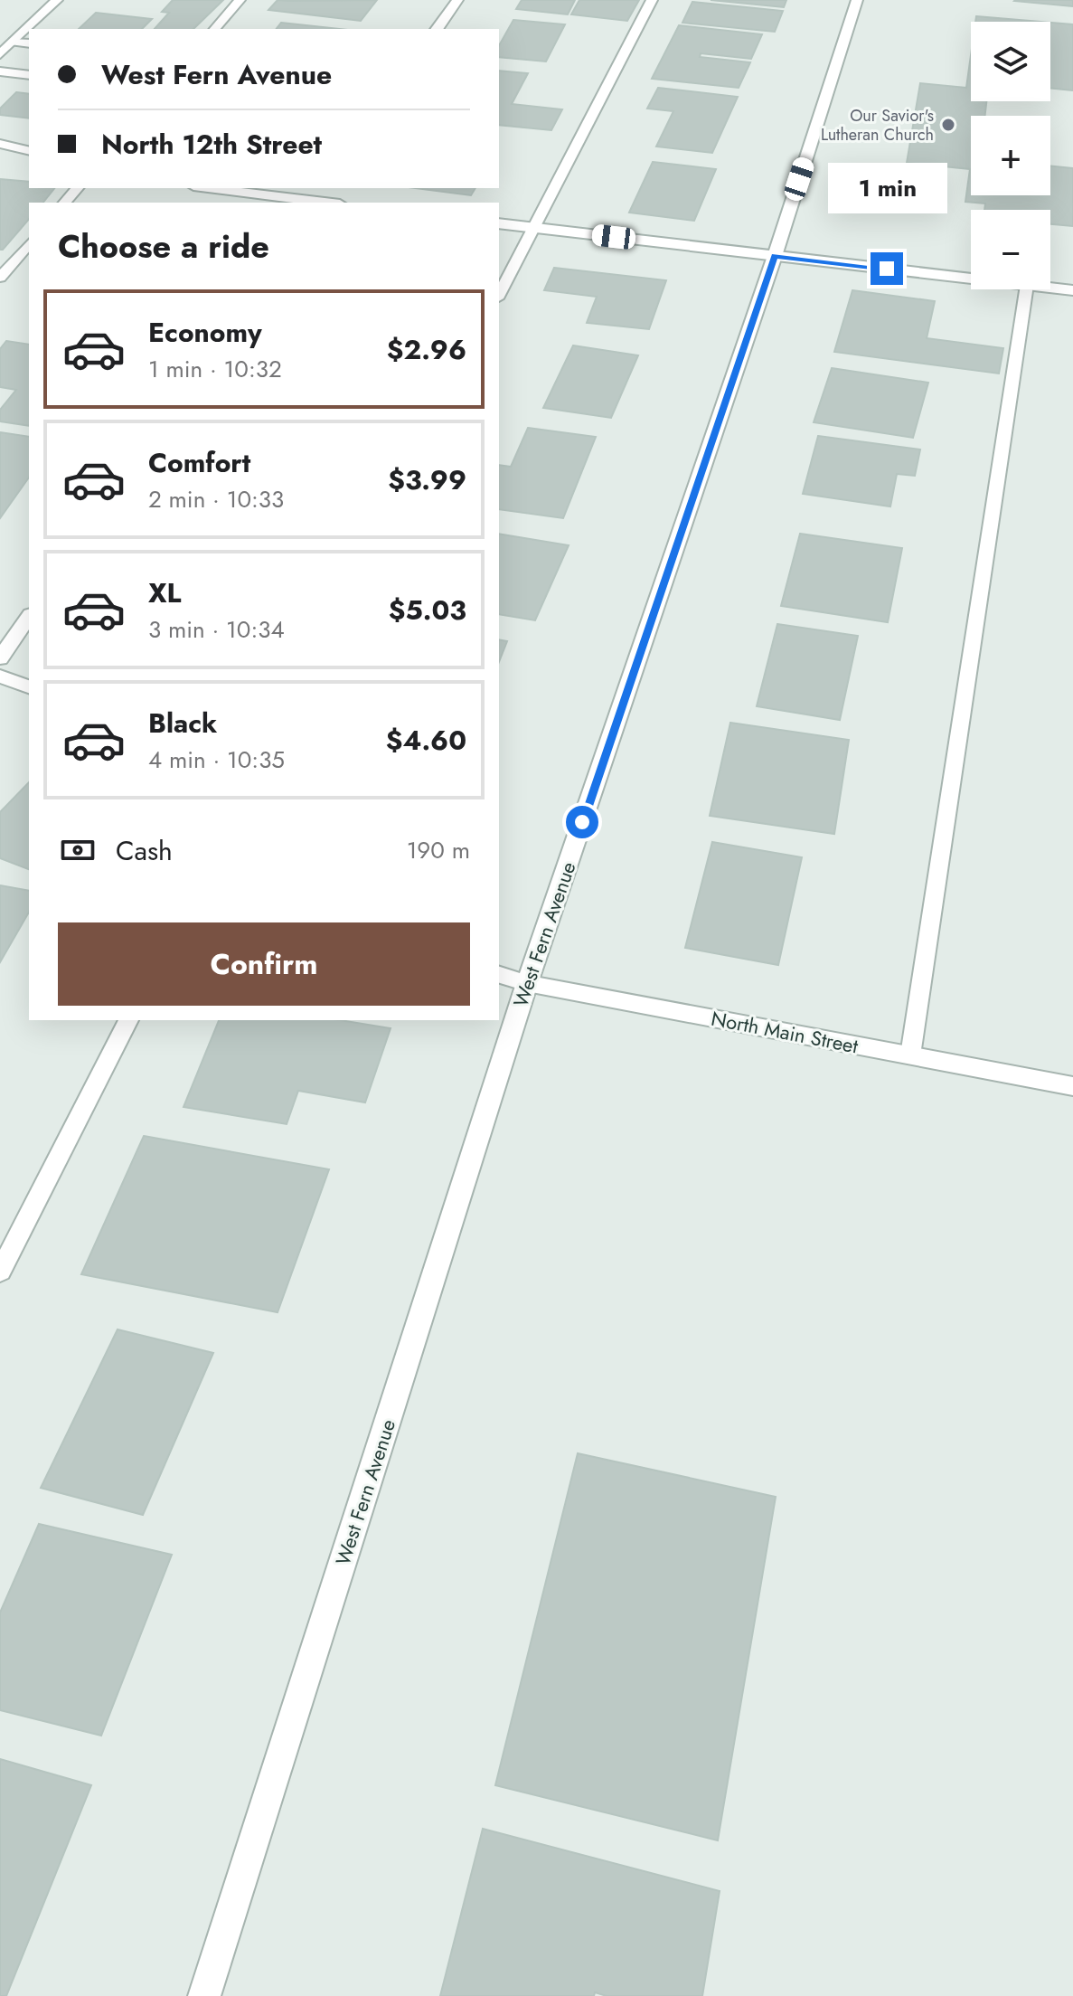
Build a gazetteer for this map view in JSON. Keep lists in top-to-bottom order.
{
  "streets": {
    "street": ["West Fern Avenue", "North Main Street"]
  },
  "crossings": [
    ["West Fern Avenue", "North Main Street"]
  ],
  "places": ["Our Savior's Lutheran Church"],
  "page": {
    "map_buttons": ["+", "−"],
    "banner": ["West Fern Avenue", "North 12th Street"],
    "bubble": "1 min",
    "heading": "Choose a ride",
    "list": [
      {
        "name": "Economy",
        "note": "1 min · 10:32",
        "value": "$2.96"
      },
      {
        "name": "Comfort",
        "note": "2 min · 10:33",
        "value": "$3.99"
      },
      {
        "name": "XL",
        "note": "3 min · 10:34",
        "value": "$5.03"
      },
      {
        "name": "Black",
        "note": "4 min · 10:35",
        "value": "$4.60"
      }
    ],
    "pay": ["Cash", "190 m"],
    "buttons": "Confirm"
  }
}
